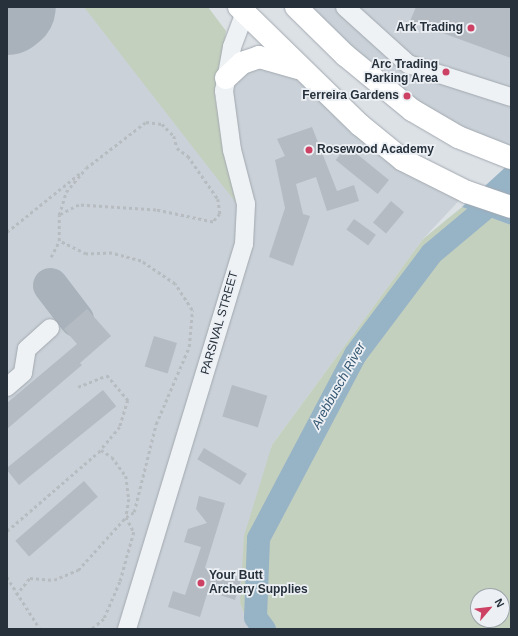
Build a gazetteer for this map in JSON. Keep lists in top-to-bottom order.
{
  "streets": {
    "street": ["PARSIVAL STREET"]
  },
  "water": ["Arebbusch River"],
  "places": [
    "Ark Trading",
    "Arc Trading Parking Area",
    "Ferreira Gardens",
    "Rosewood Academy",
    "Your Butt Archery Supplies"
  ],
  "north": "top right"
}
